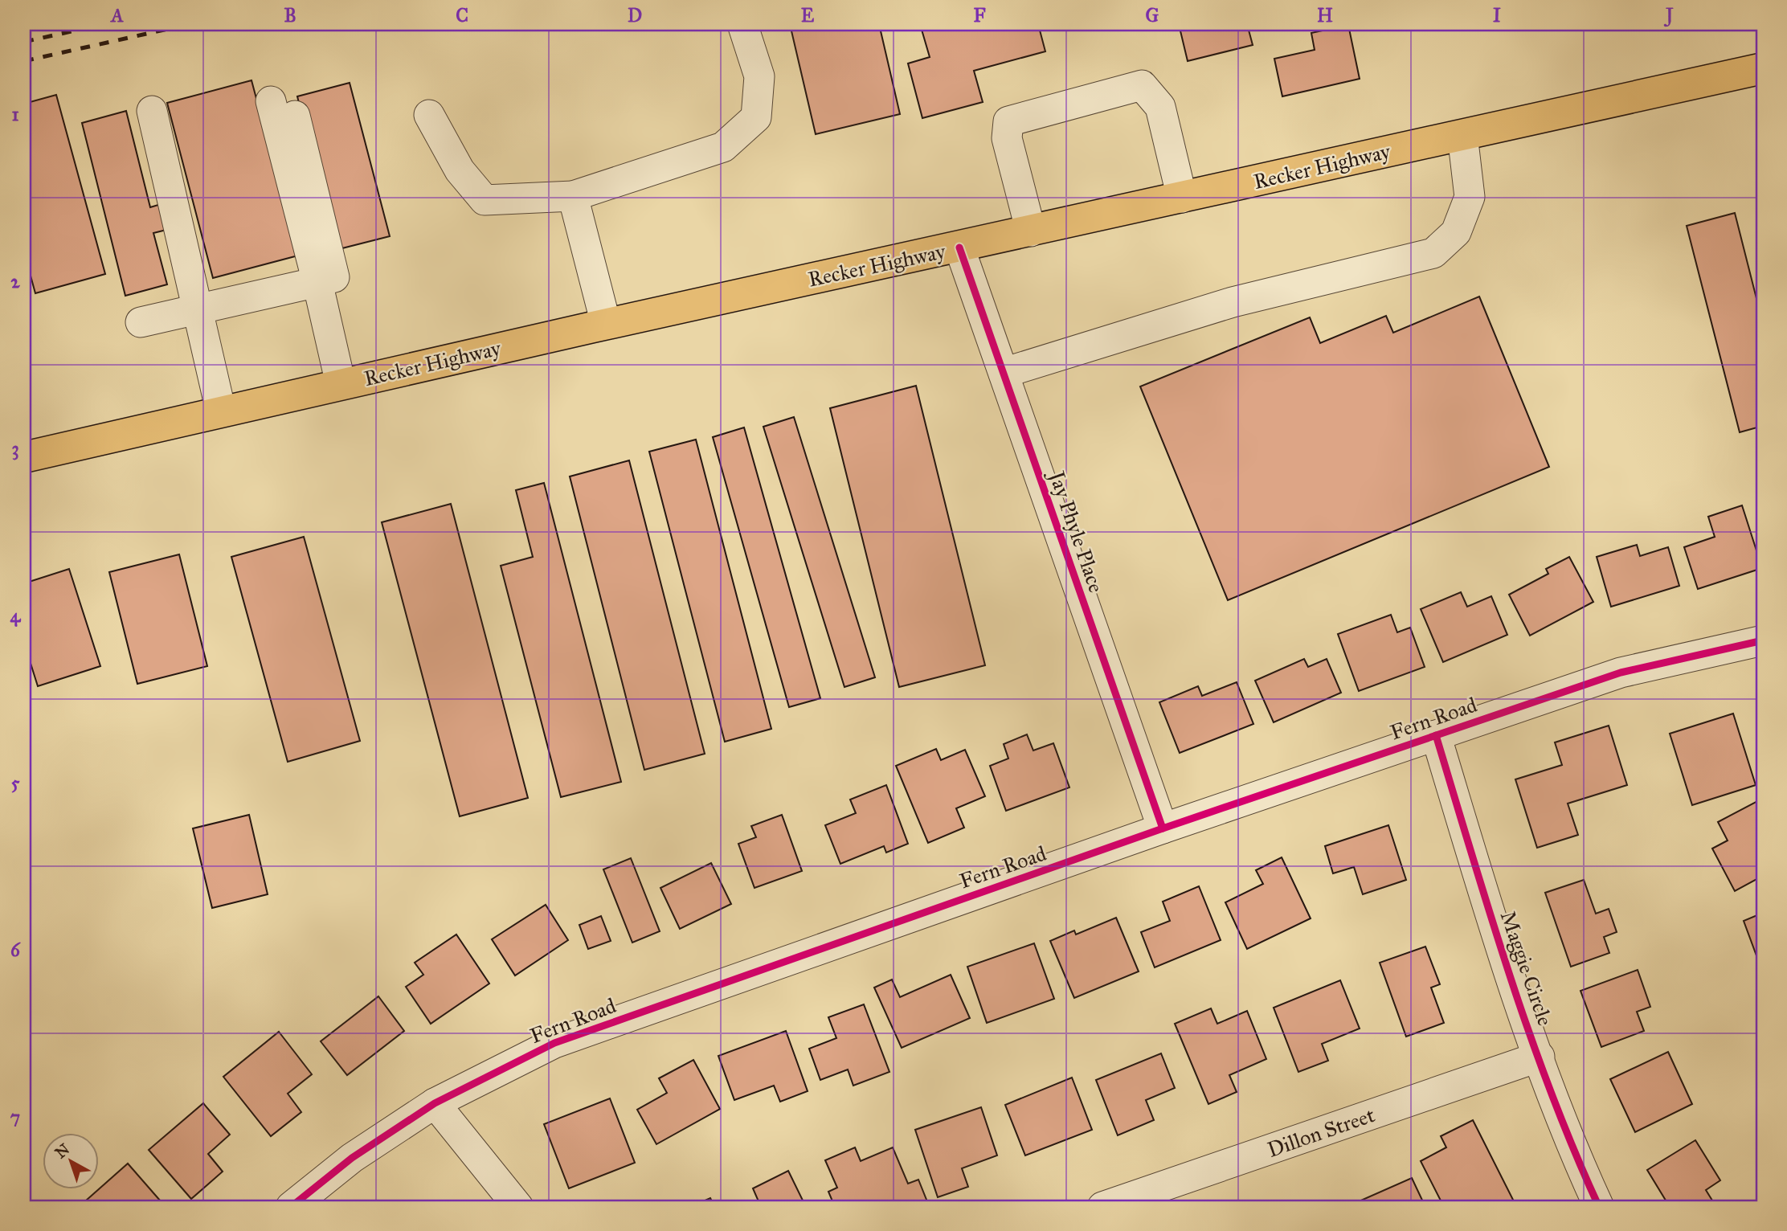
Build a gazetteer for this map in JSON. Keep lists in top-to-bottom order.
{
  "streets": {
    "main road": ["Recker Highway"],
    "street": [
      "Jay Phyle Place",
      "Fern Road",
      "Maggie Circle",
      "Dillon Street"
    ]
  },
  "crossings": [
    ["Recker Highway", "Jay Phyle Place"],
    ["Jay Phyle Place", "Fern Road"],
    ["Fern Road", "Maggie Circle"],
    ["Maggie Circle", "Dillon Street"]
  ],
  "north": "top left",
  "grid": {
    "columns": [
      "A",
      "B",
      "C",
      "D",
      "E",
      "F",
      "G",
      "H",
      "I",
      "J"
    ],
    "rows": [
      "1",
      "2",
      "3",
      "4",
      "5",
      "6",
      "7"
    ]
  }
}
